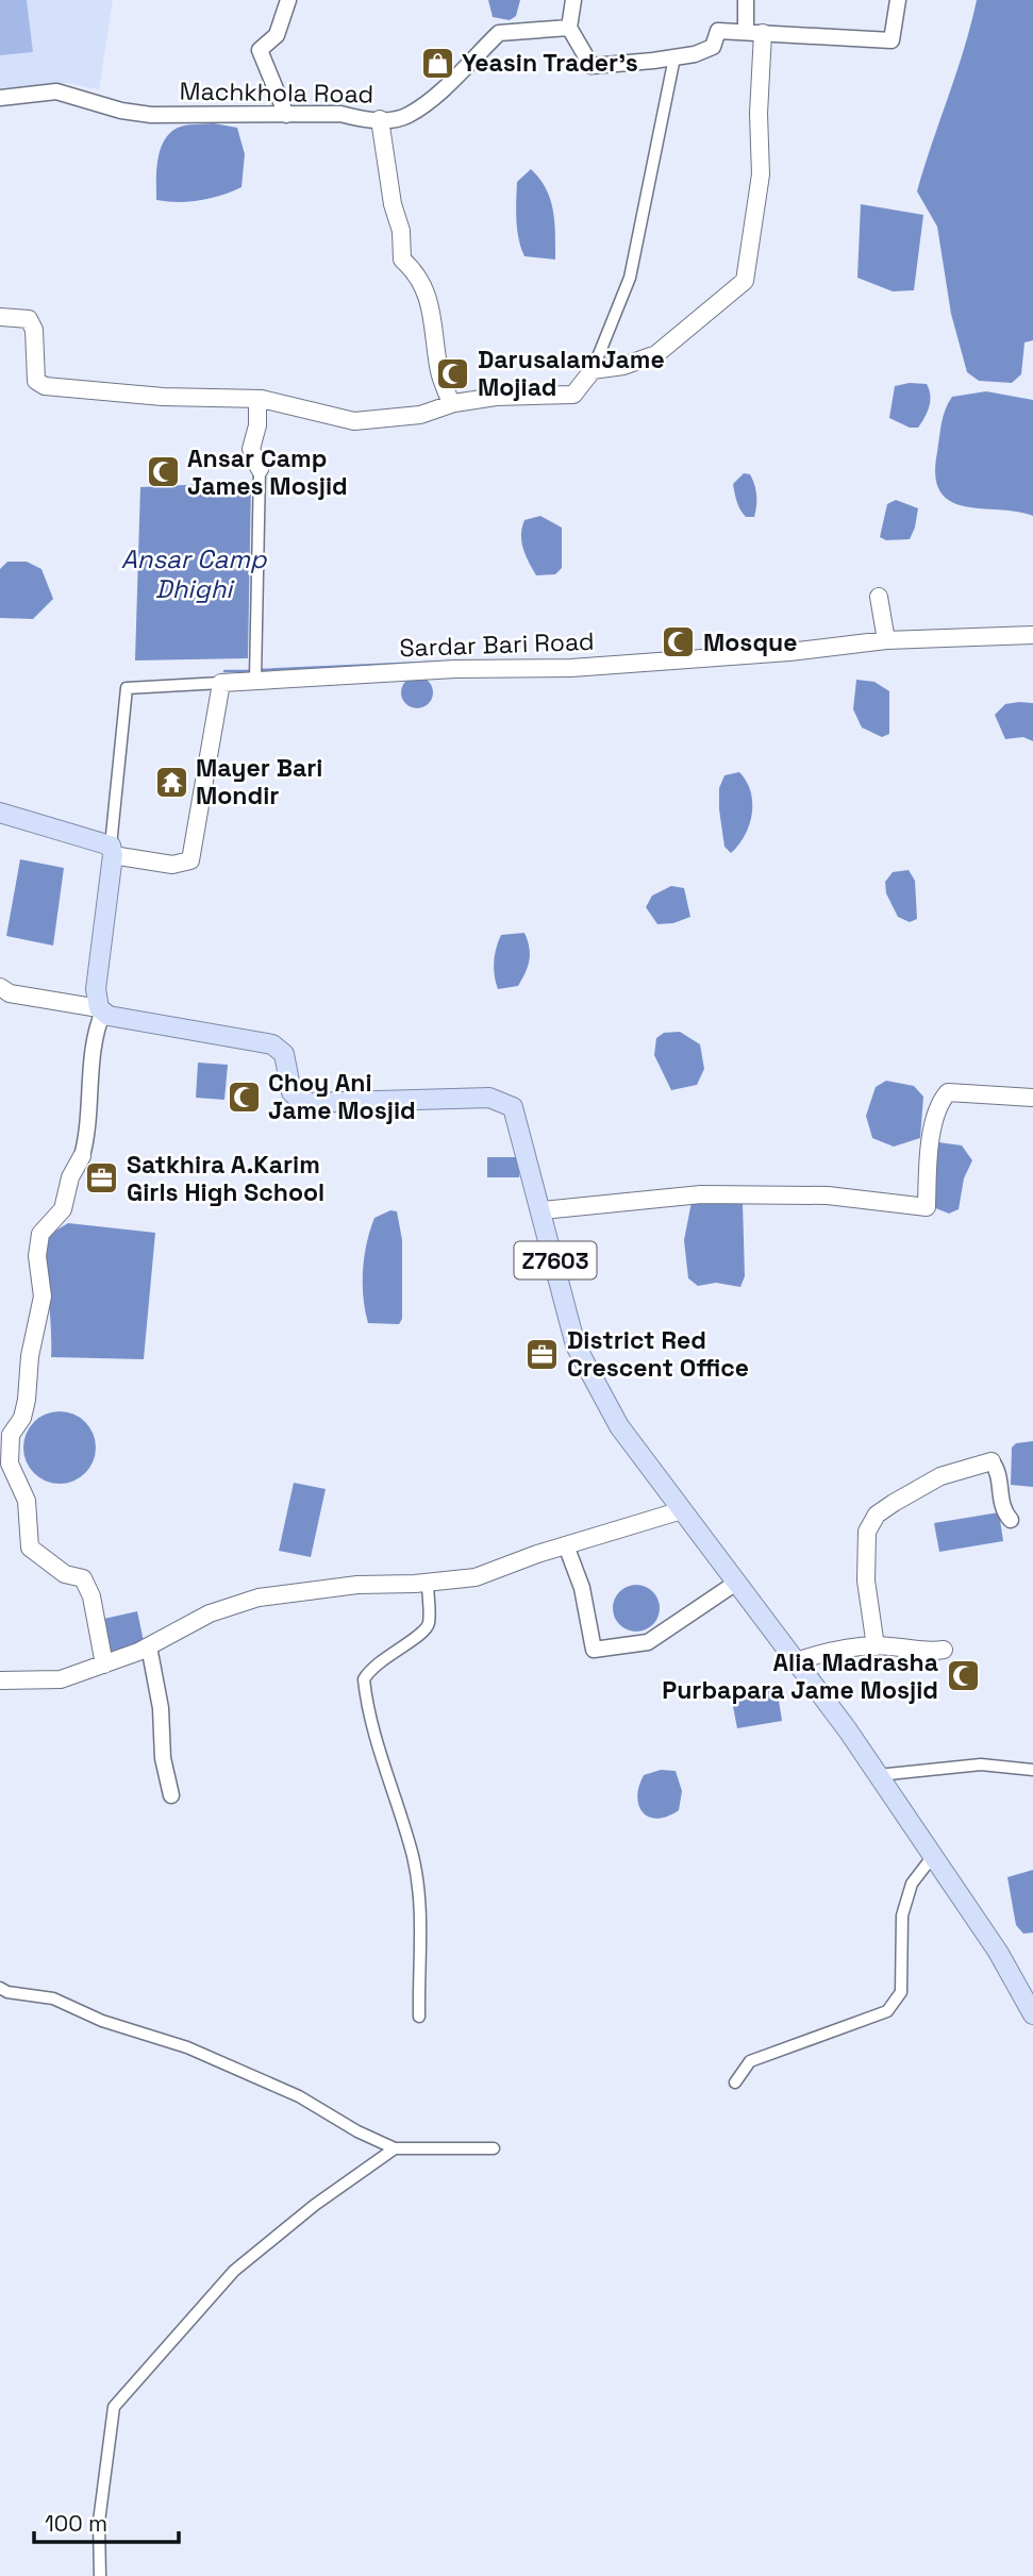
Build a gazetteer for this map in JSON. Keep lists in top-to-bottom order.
{
  "streets": {
    "main road": ["Sardar Bari Road", "Z7603"],
    "street": ["Machkhola Road"]
  },
  "water": ["Ansar Camp Dhighi"],
  "places": {
    "shop": ["Yeasin Trader's"],
    "mosque": [
      "DarusalamJame Mojiad",
      "Ansar Camp James Mosjid",
      "Mosque",
      "Choy Ani Jame Mosjid",
      "Alia Madrasha Purbapara Jame Mosjid"
    ],
    "temple": ["Mayer Bari Mondir"],
    "office": ["Satkhira A.Karim Girls High School", "District Red Crescent Office"]
  },
  "scale_bar": "100 m"
}
